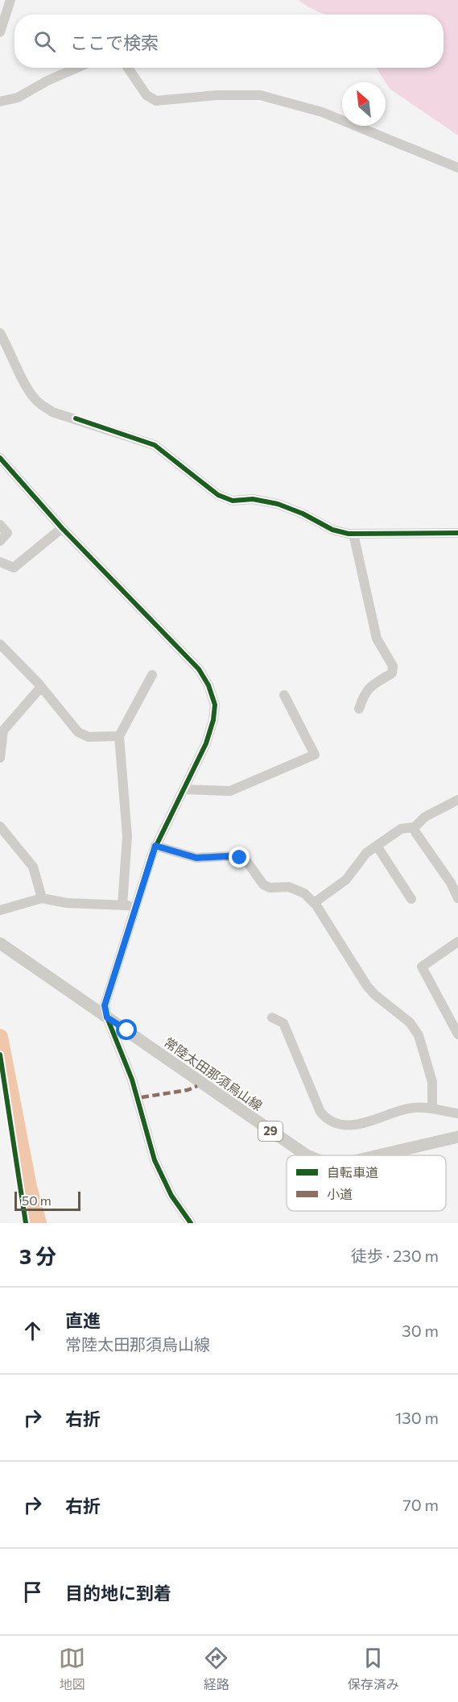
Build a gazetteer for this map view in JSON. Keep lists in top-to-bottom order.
{
  "streets": {
    "main road": ["常陸太田那須烏山線", "29"]
  },
  "legend": ["自転車道", "小道"],
  "scale_bar": "50 m",
  "north": "top left",
  "page": {
    "search": "ここで検索",
    "scale": "50 m",
    "heading": ["3 分", "徒歩 · 230 m"],
    "list": [
      ["直進", "常陸太田那須烏山線", "30 m"],
      ["右折", "130 m"],
      ["右折", "70 m"],
      "目的地に到着"
    ],
    "nav": ["地図", "経路", "保存済み"]
  }
}
